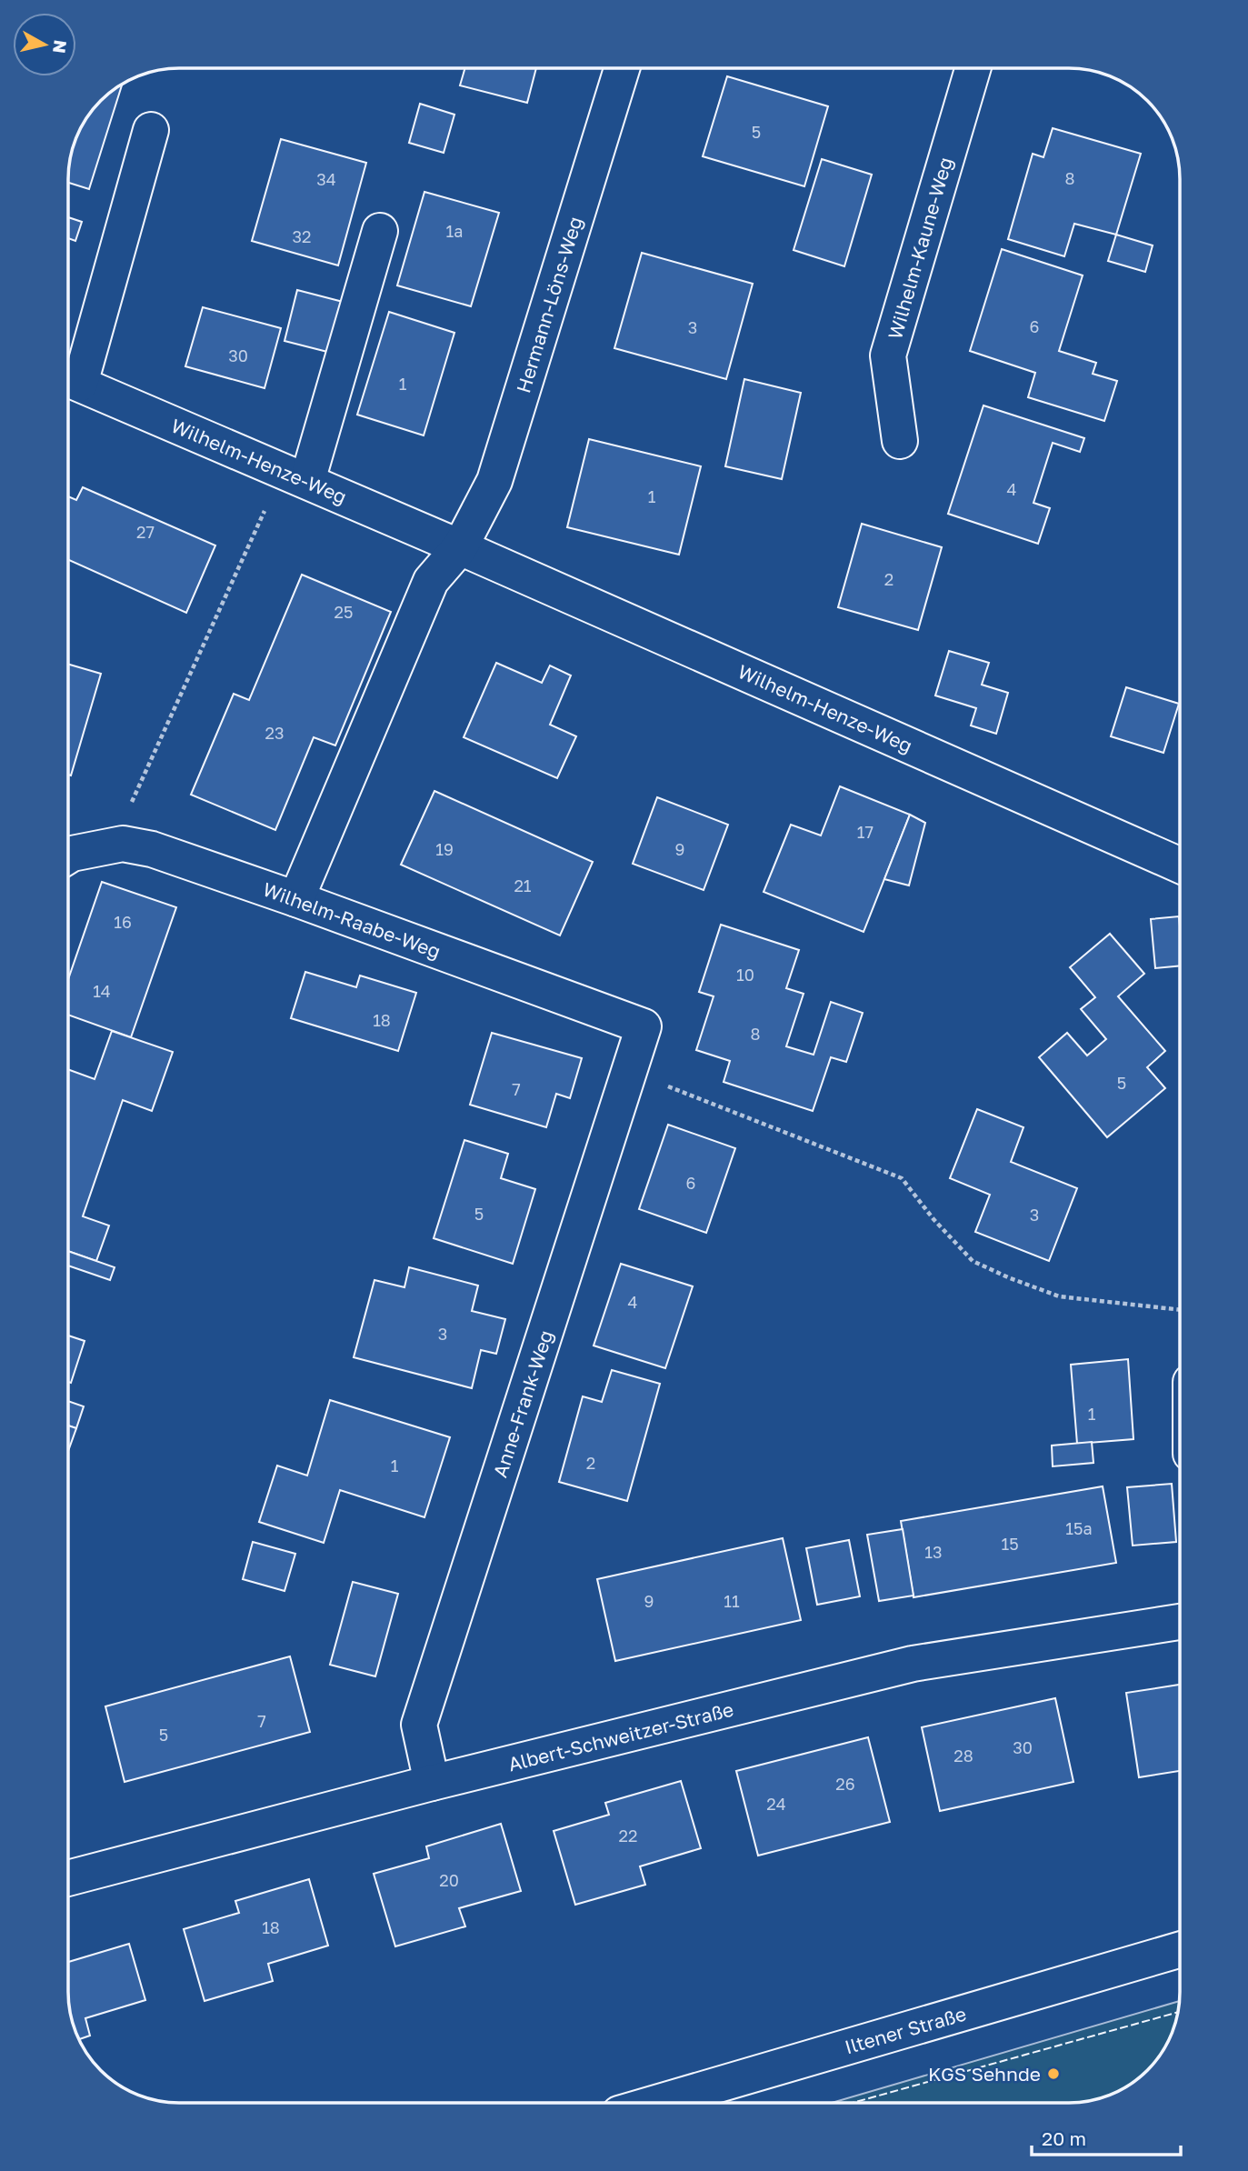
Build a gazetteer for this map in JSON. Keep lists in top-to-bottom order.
{
  "streets": {
    "street": [
      "Wilhelm-Kaune-Weg",
      "Hermann-Löns-Weg",
      "Wilhelm-Henze-Weg",
      "Wilhelm-Raabe-Weg",
      "Anne-Frank-Weg",
      "Albert-Schweitzer-Straße",
      "Iltener Straße"
    ]
  },
  "crossings": [
    ["Hermann-Löns-Weg", "Wilhelm-Henze-Weg"],
    ["Wilhelm-Raabe-Weg", "Anne-Frank-Weg"],
    ["Anne-Frank-Weg", "Albert-Schweitzer-Straße"]
  ],
  "places": ["KGS Sehnde"],
  "house_numbers": [
    "5",
    "8",
    "34",
    "1a",
    "32",
    "6",
    "3",
    "30",
    "1",
    "4",
    "1",
    "27",
    "2",
    "25",
    "23",
    "17",
    "19",
    "9",
    "21",
    "16",
    "10",
    "14",
    "18",
    "8",
    "5",
    "7",
    "6",
    "5",
    "3",
    "4",
    "3",
    "1",
    "2",
    "1",
    "15a",
    "15",
    "13",
    "9",
    "11",
    "7",
    "5",
    "30",
    "28",
    "26",
    "24",
    "22",
    "20",
    "18"
  ],
  "scale_bar": "20 m",
  "north": "right"
}
